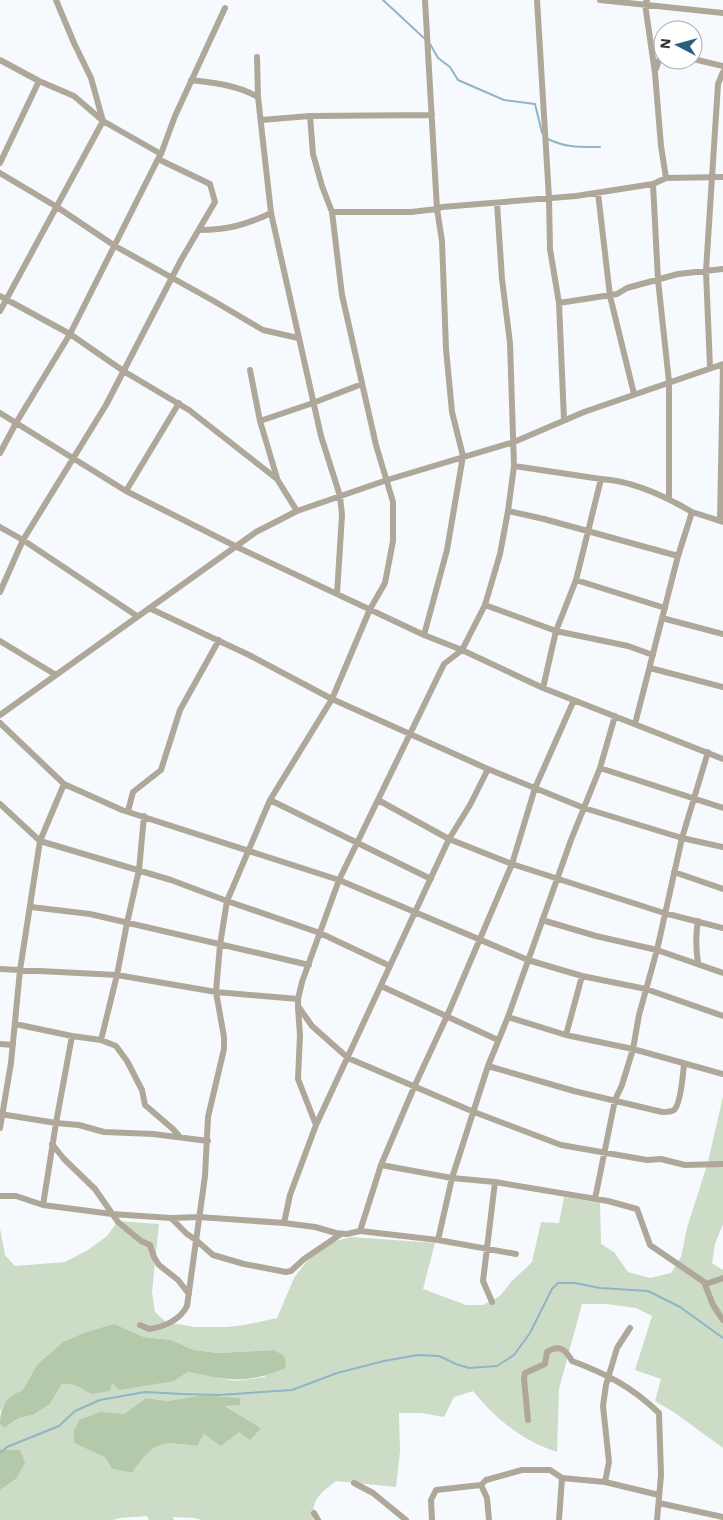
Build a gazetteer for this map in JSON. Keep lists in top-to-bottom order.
{
  "north": "left"
}
